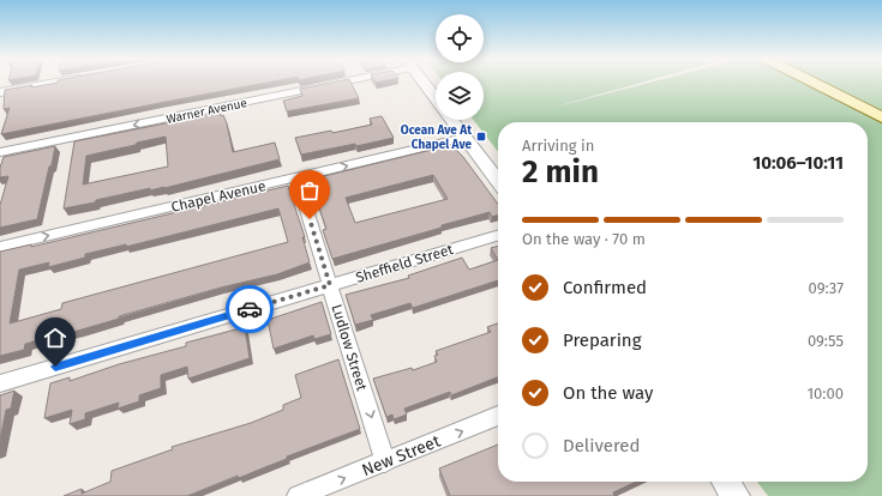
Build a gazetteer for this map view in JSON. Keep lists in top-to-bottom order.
{
  "streets": {
    "street": [
      "Warner Avenue",
      "Chapel Avenue",
      "Sheffield Street",
      "Ludlow Street",
      "New Street"
    ]
  },
  "crossings": [
    ["Chapel Avenue", "Ludlow Street"],
    ["Sheffield Street", "Ludlow Street"],
    ["Ludlow Street", "New Street"]
  ],
  "one_way": [
    "Warner Avenue",
    "Chapel Avenue",
    "Ludlow Street",
    "New Street"
  ],
  "places": {
    "transit": ["Ocean Ave At Chapel Ave"]
  },
  "page": {
    "heading": ["2 min", "Arriving in", "10:06–10:11"],
    "bar": "On the way · 70 m",
    "list": [
      ["Confirmed", "09:37"],
      ["Preparing", "09:55"],
      ["On the way", "10:00"],
      "Delivered"
    ]
  }
}
